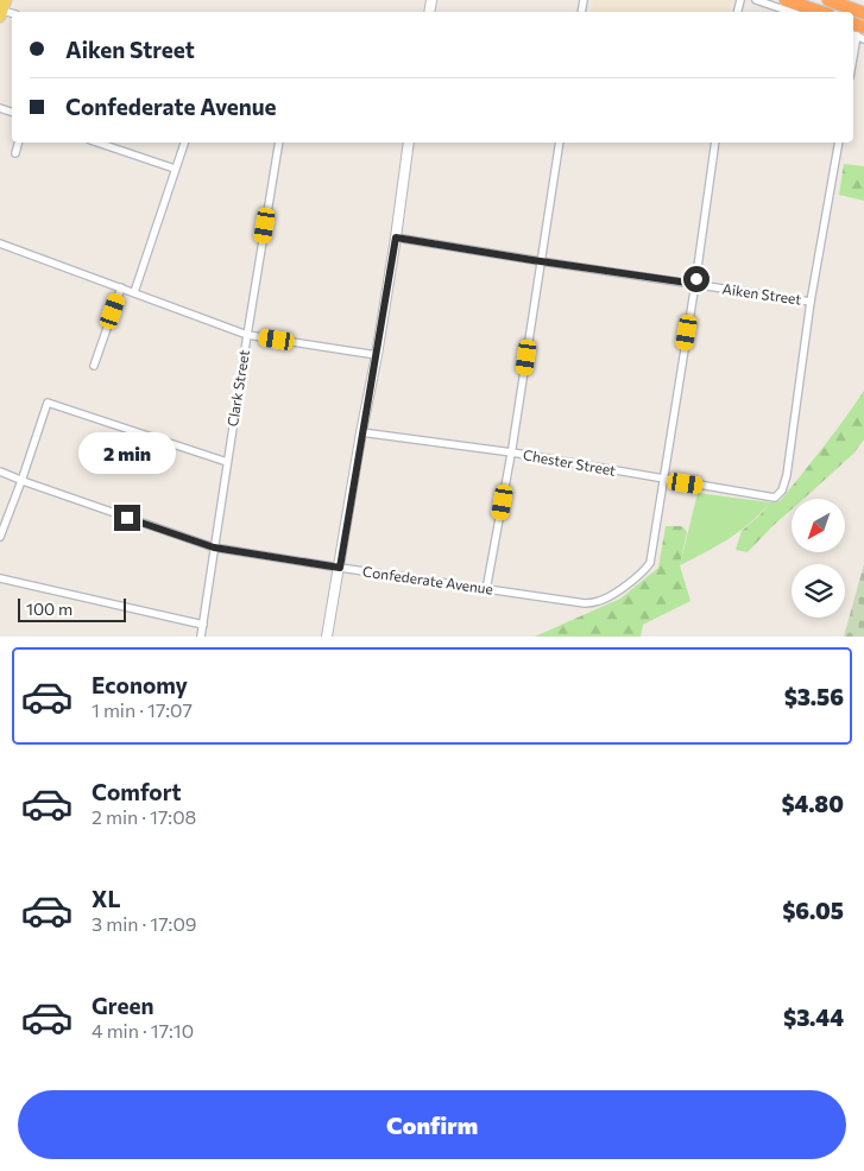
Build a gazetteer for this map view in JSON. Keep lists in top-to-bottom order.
{
  "streets": {
    "street": [
      "Aiken Street",
      "Clark Street",
      "Chester Street",
      "Confederate Avenue"
    ]
  },
  "crossings": [
    ["Aiken Street", "Chester Street"],
    ["Clark Street", "Confederate Avenue"],
    ["Chester Street", "Confederate Avenue"]
  ],
  "scale_bar": "100 m",
  "north": "bottom left",
  "page": {
    "banner": ["Aiken Street", "Confederate Avenue"],
    "bubble": "2 min",
    "scale": "100 m",
    "list": [
      {
        "name": "Economy",
        "note": "1 min · 17:07",
        "value": "$3.56"
      },
      {
        "name": "Comfort",
        "note": "2 min · 17:08",
        "value": "$4.80"
      },
      {
        "name": "XL",
        "note": "3 min · 17:09",
        "value": "$6.05"
      },
      {
        "name": "Green",
        "note": "4 min · 17:10",
        "value": "$3.44"
      }
    ],
    "buttons": "Confirm"
  }
}
